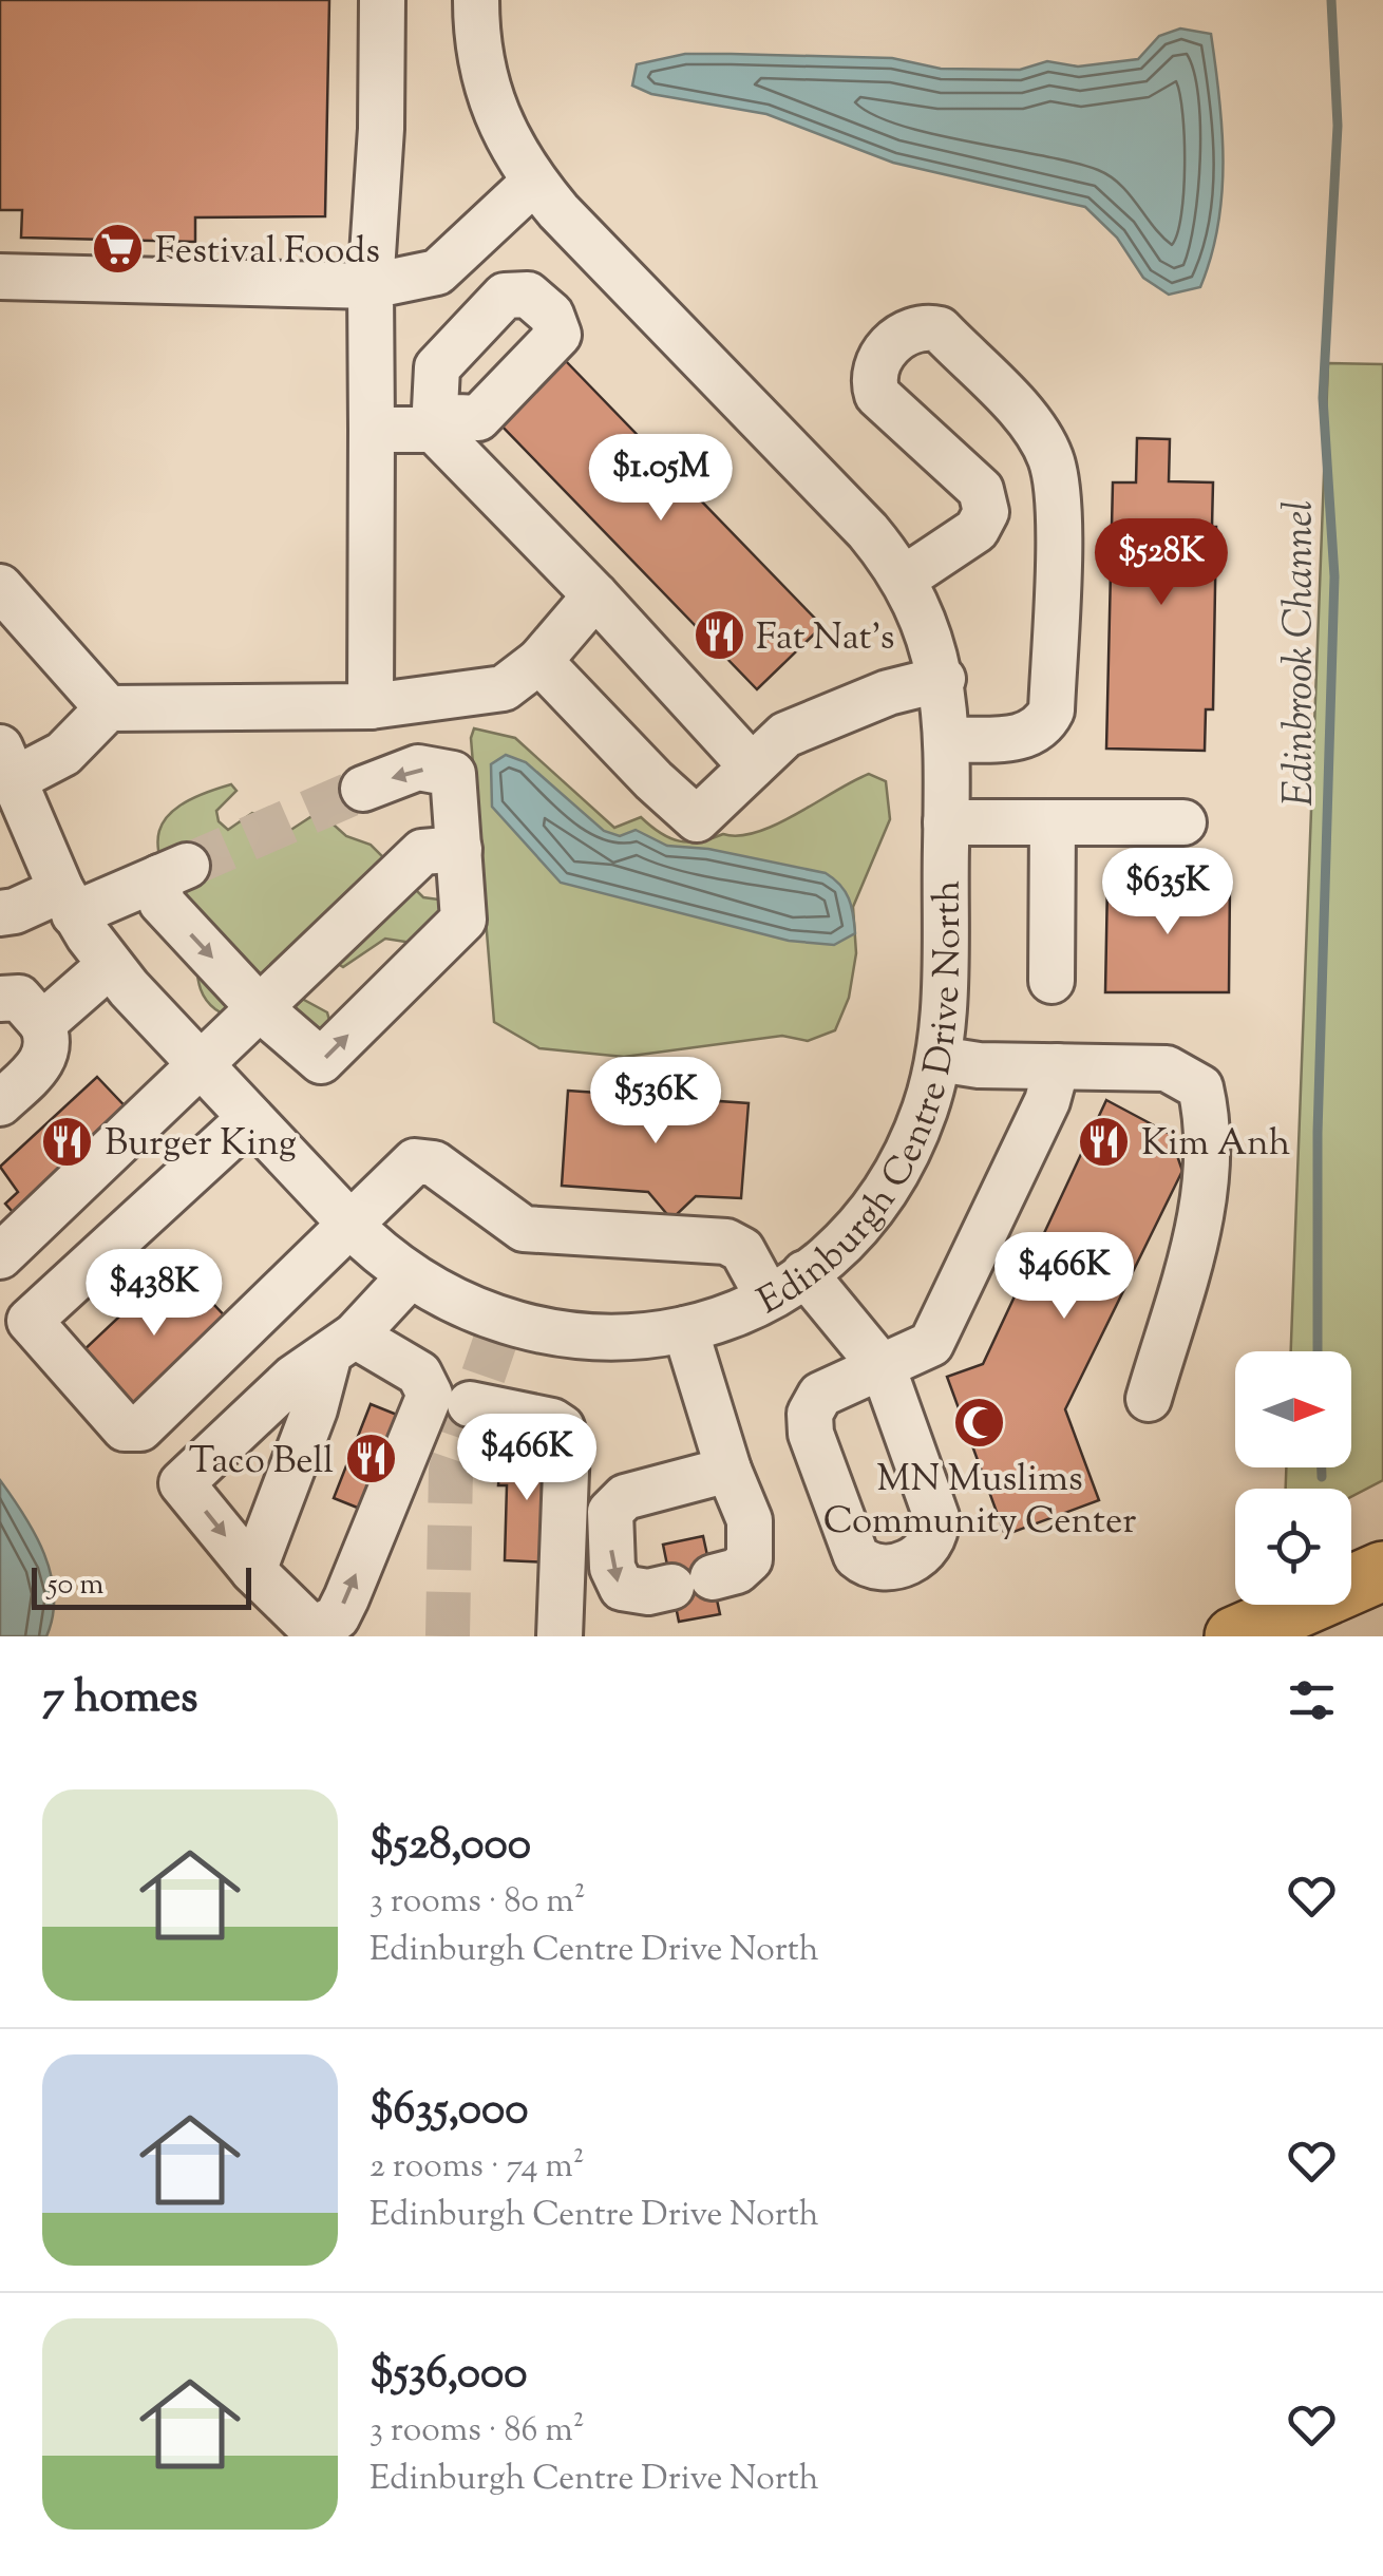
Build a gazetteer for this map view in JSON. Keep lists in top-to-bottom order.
{
  "streets": {
    "street": ["Edinburgh Centre Drive North"]
  },
  "water": ["Edinbrook Channel"],
  "places": {
    "supermarket": ["Festival Foods"],
    "restaurant": [
      "Fat Nat's",
      "Burger King",
      "Kim Anh",
      "Taco Bell"
    ],
    "mosque": ["MN Muslims Community Center"]
  },
  "scale_bar": "50 m",
  "north": "right",
  "page": {
    "price": [
      "$1.05M",
      "$528K",
      "$635K",
      "$536K",
      "$466K",
      "$438K",
      "$466K"
    ],
    "scale": "50 m",
    "heading": "7 homes",
    "list": [
      {
        "name": "$528,000",
        "note": "3 rooms · 80 m² · Edinburgh Centre Drive North"
      },
      {
        "name": "$635,000",
        "note": "2 rooms · 74 m² · Edinburgh Centre Drive North"
      },
      {
        "name": "$536,000",
        "note": "3 rooms · 86 m² · Edinburgh Centre Drive North"
      }
    ]
  }
}
